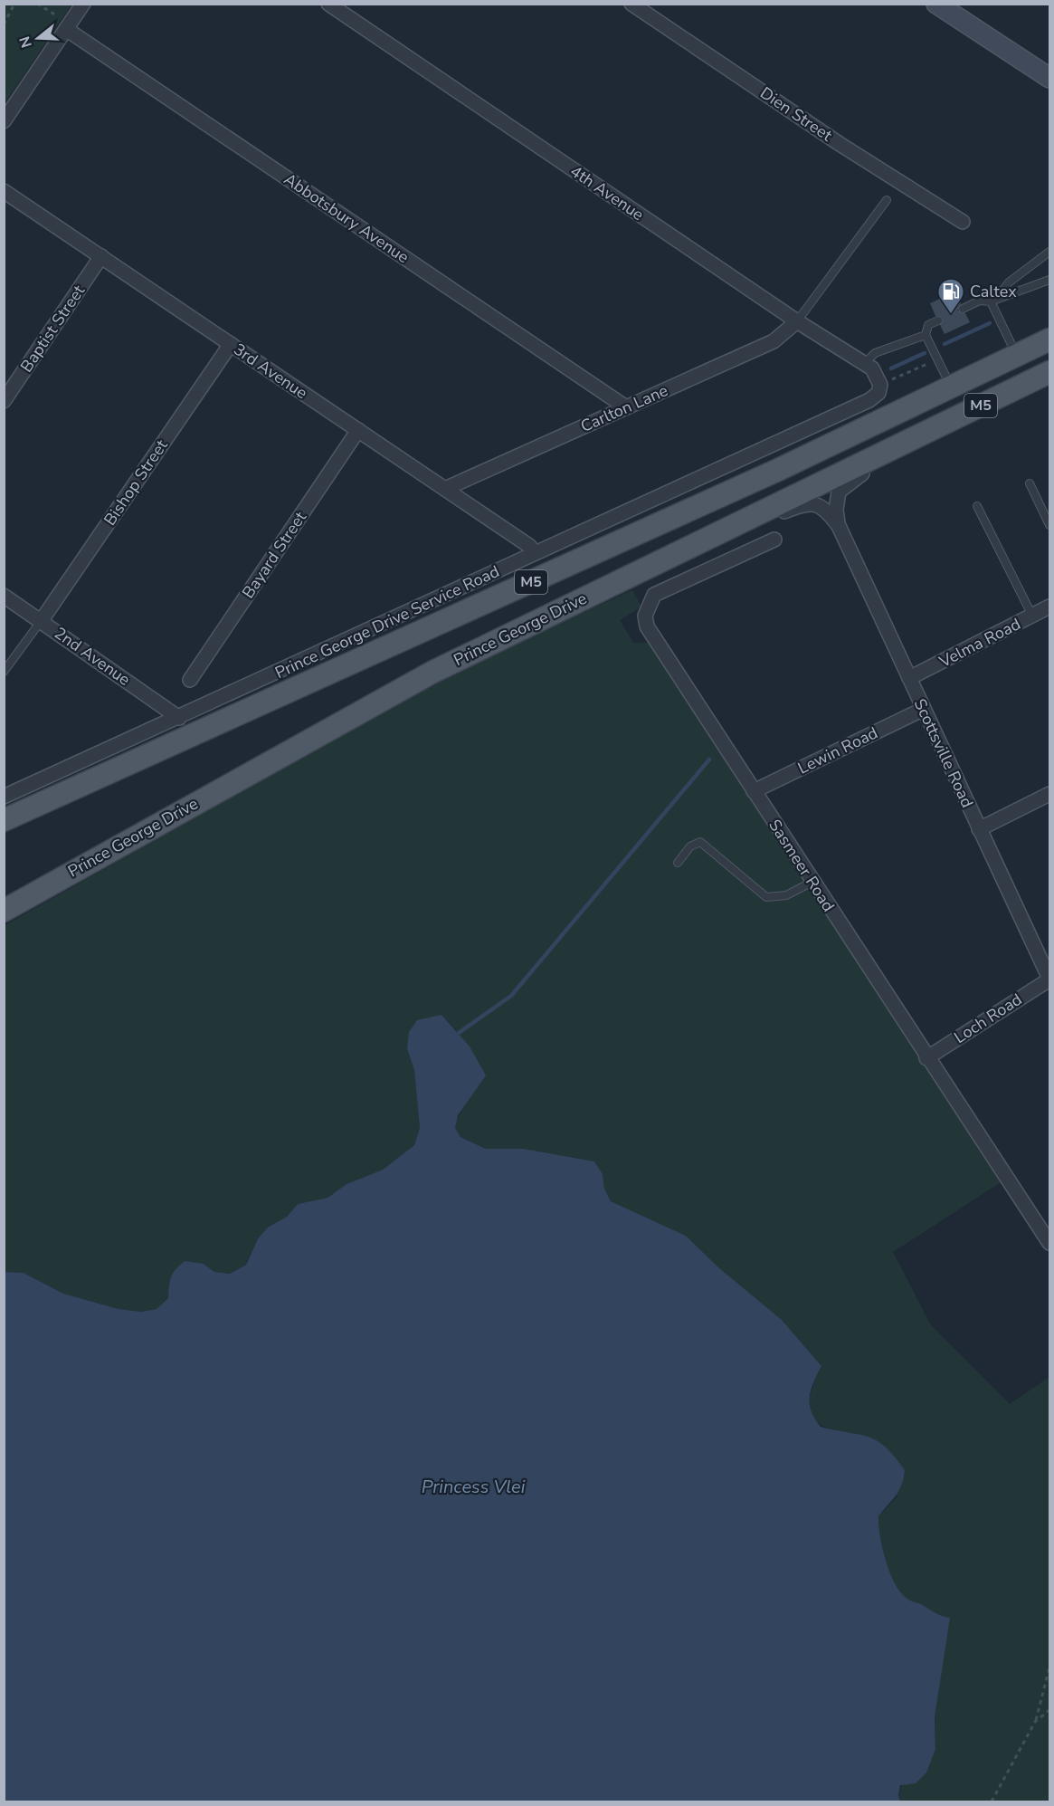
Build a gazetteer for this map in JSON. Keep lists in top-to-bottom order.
{
  "streets": {
    "main road": ["M5", "Prince George Drive"],
    "street": [
      "Dien Street",
      "4th Avenue",
      "Abbotsbury Avenue",
      "Baptist Street",
      "3rd Avenue",
      "Carlton Lane",
      "Bishop Street",
      "Bayard Street",
      "Prince George Drive Service Road",
      "Velma Road",
      "2nd Avenue",
      "Lewin Road",
      "Scottsville Road",
      "Sasmeer Road",
      "Loch Road"
    ]
  },
  "crossings": [
    ["4th Avenue", "Carlton Lane"],
    ["4th Avenue", "Prince George Drive Service Road"],
    ["Abbotsbury Avenue", "Carlton Lane"],
    ["Baptist Street", "3rd Avenue"],
    ["3rd Avenue", "Carlton Lane"],
    ["3rd Avenue", "Bishop Street"],
    ["3rd Avenue", "Bayard Street"],
    ["3rd Avenue", "Prince George Drive Service Road"],
    ["Bishop Street", "2nd Avenue"],
    ["Prince George Drive Service Road", "2nd Avenue"],
    ["Prince George Drive", "Scottsville Road"],
    ["Velma Road", "Scottsville Road"],
    ["Lewin Road", "Scottsville Road"],
    ["Lewin Road", "Sasmeer Road"],
    ["Scottsville Road", "Loch Road"],
    ["Sasmeer Road", "Loch Road"]
  ],
  "water": ["Princess Vlei"],
  "places": {
    "fuel station": ["Caltex"]
  },
  "north": "left"
}
